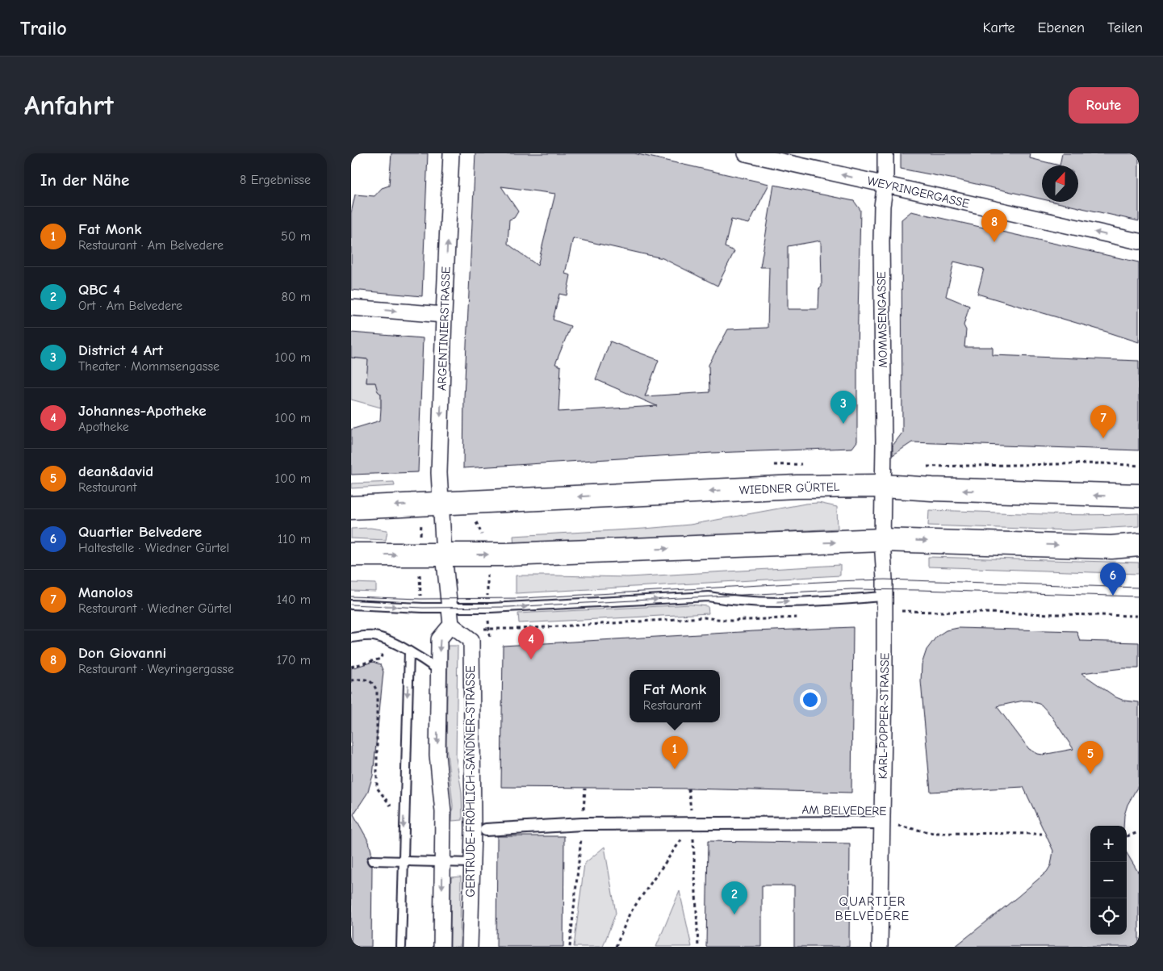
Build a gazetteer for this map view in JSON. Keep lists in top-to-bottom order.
{
  "streets": {
    "main road": ["WIEDNER GÜRTEL"],
    "street": [
      "WEYRINGERGASSE",
      "MOMMSENGASSE",
      "ARGENTINIERSTRASSE",
      "KARL-POPPER-STRASSE",
      "GERTRUDE-FRÖHLICH-SANDNER-STRASSE",
      "AM BELVEDERE"
    ]
  },
  "crossings": [
    ["WEYRINGERGASSE", "MOMMSENGASSE"],
    ["MOMMSENGASSE", "WIEDNER GÜRTEL"],
    ["MOMMSENGASSE", "KARL-POPPER-STRASSE"],
    ["ARGENTINIERSTRASSE", "WIEDNER GÜRTEL"],
    ["WIEDNER GÜRTEL", "KARL-POPPER-STRASSE"],
    ["KARL-POPPER-STRASSE", "AM BELVEDERE"]
  ],
  "one_way": ["WEYRINGERGASSE"],
  "districts": ["QUARTIER BELVEDERE"],
  "north": "top",
  "page": {
    "header": "Trailo",
    "nav": ["Karte", "Ebenen", "Teilen"],
    "buttons": "Route",
    "title": "Anfahrt",
    "heading": ["In der Nähe", "8 Ergebnisse"],
    "list": [
      {
        "mark": "1",
        "name": "Fat Monk",
        "note": "Restaurant · Am Belvedere",
        "value": "50 m"
      },
      {
        "mark": "2",
        "name": "QBC 4",
        "note": "Ort · Am Belvedere",
        "value": "80 m"
      },
      {
        "mark": "3",
        "name": "District 4 Art",
        "note": "Theater · Mommsengasse",
        "value": "100 m"
      },
      {
        "mark": "4",
        "name": "Johannes-Apotheke",
        "note": "Apotheke",
        "value": "100 m"
      },
      {
        "mark": "5",
        "name": "dean&david",
        "note": "Restaurant",
        "value": "100 m"
      },
      {
        "mark": "6",
        "name": "Quartier Belvedere",
        "note": "Haltestelle · Wiedner Gürtel",
        "value": "110 m"
      },
      {
        "mark": "7",
        "name": "Manolos",
        "note": "Restaurant · Wiedner Gürtel",
        "value": "140 m"
      },
      {
        "mark": "8",
        "name": "Don Giovanni",
        "note": "Restaurant · Weyringergasse",
        "value": "170 m"
      }
    ],
    "pins": [
      "8",
      "3",
      "7",
      "6",
      "4",
      "1",
      "5",
      "2"
    ],
    "popup": ["Fat Monk", "Restaurant"],
    "map_buttons": ["+", "−"]
  }
}
